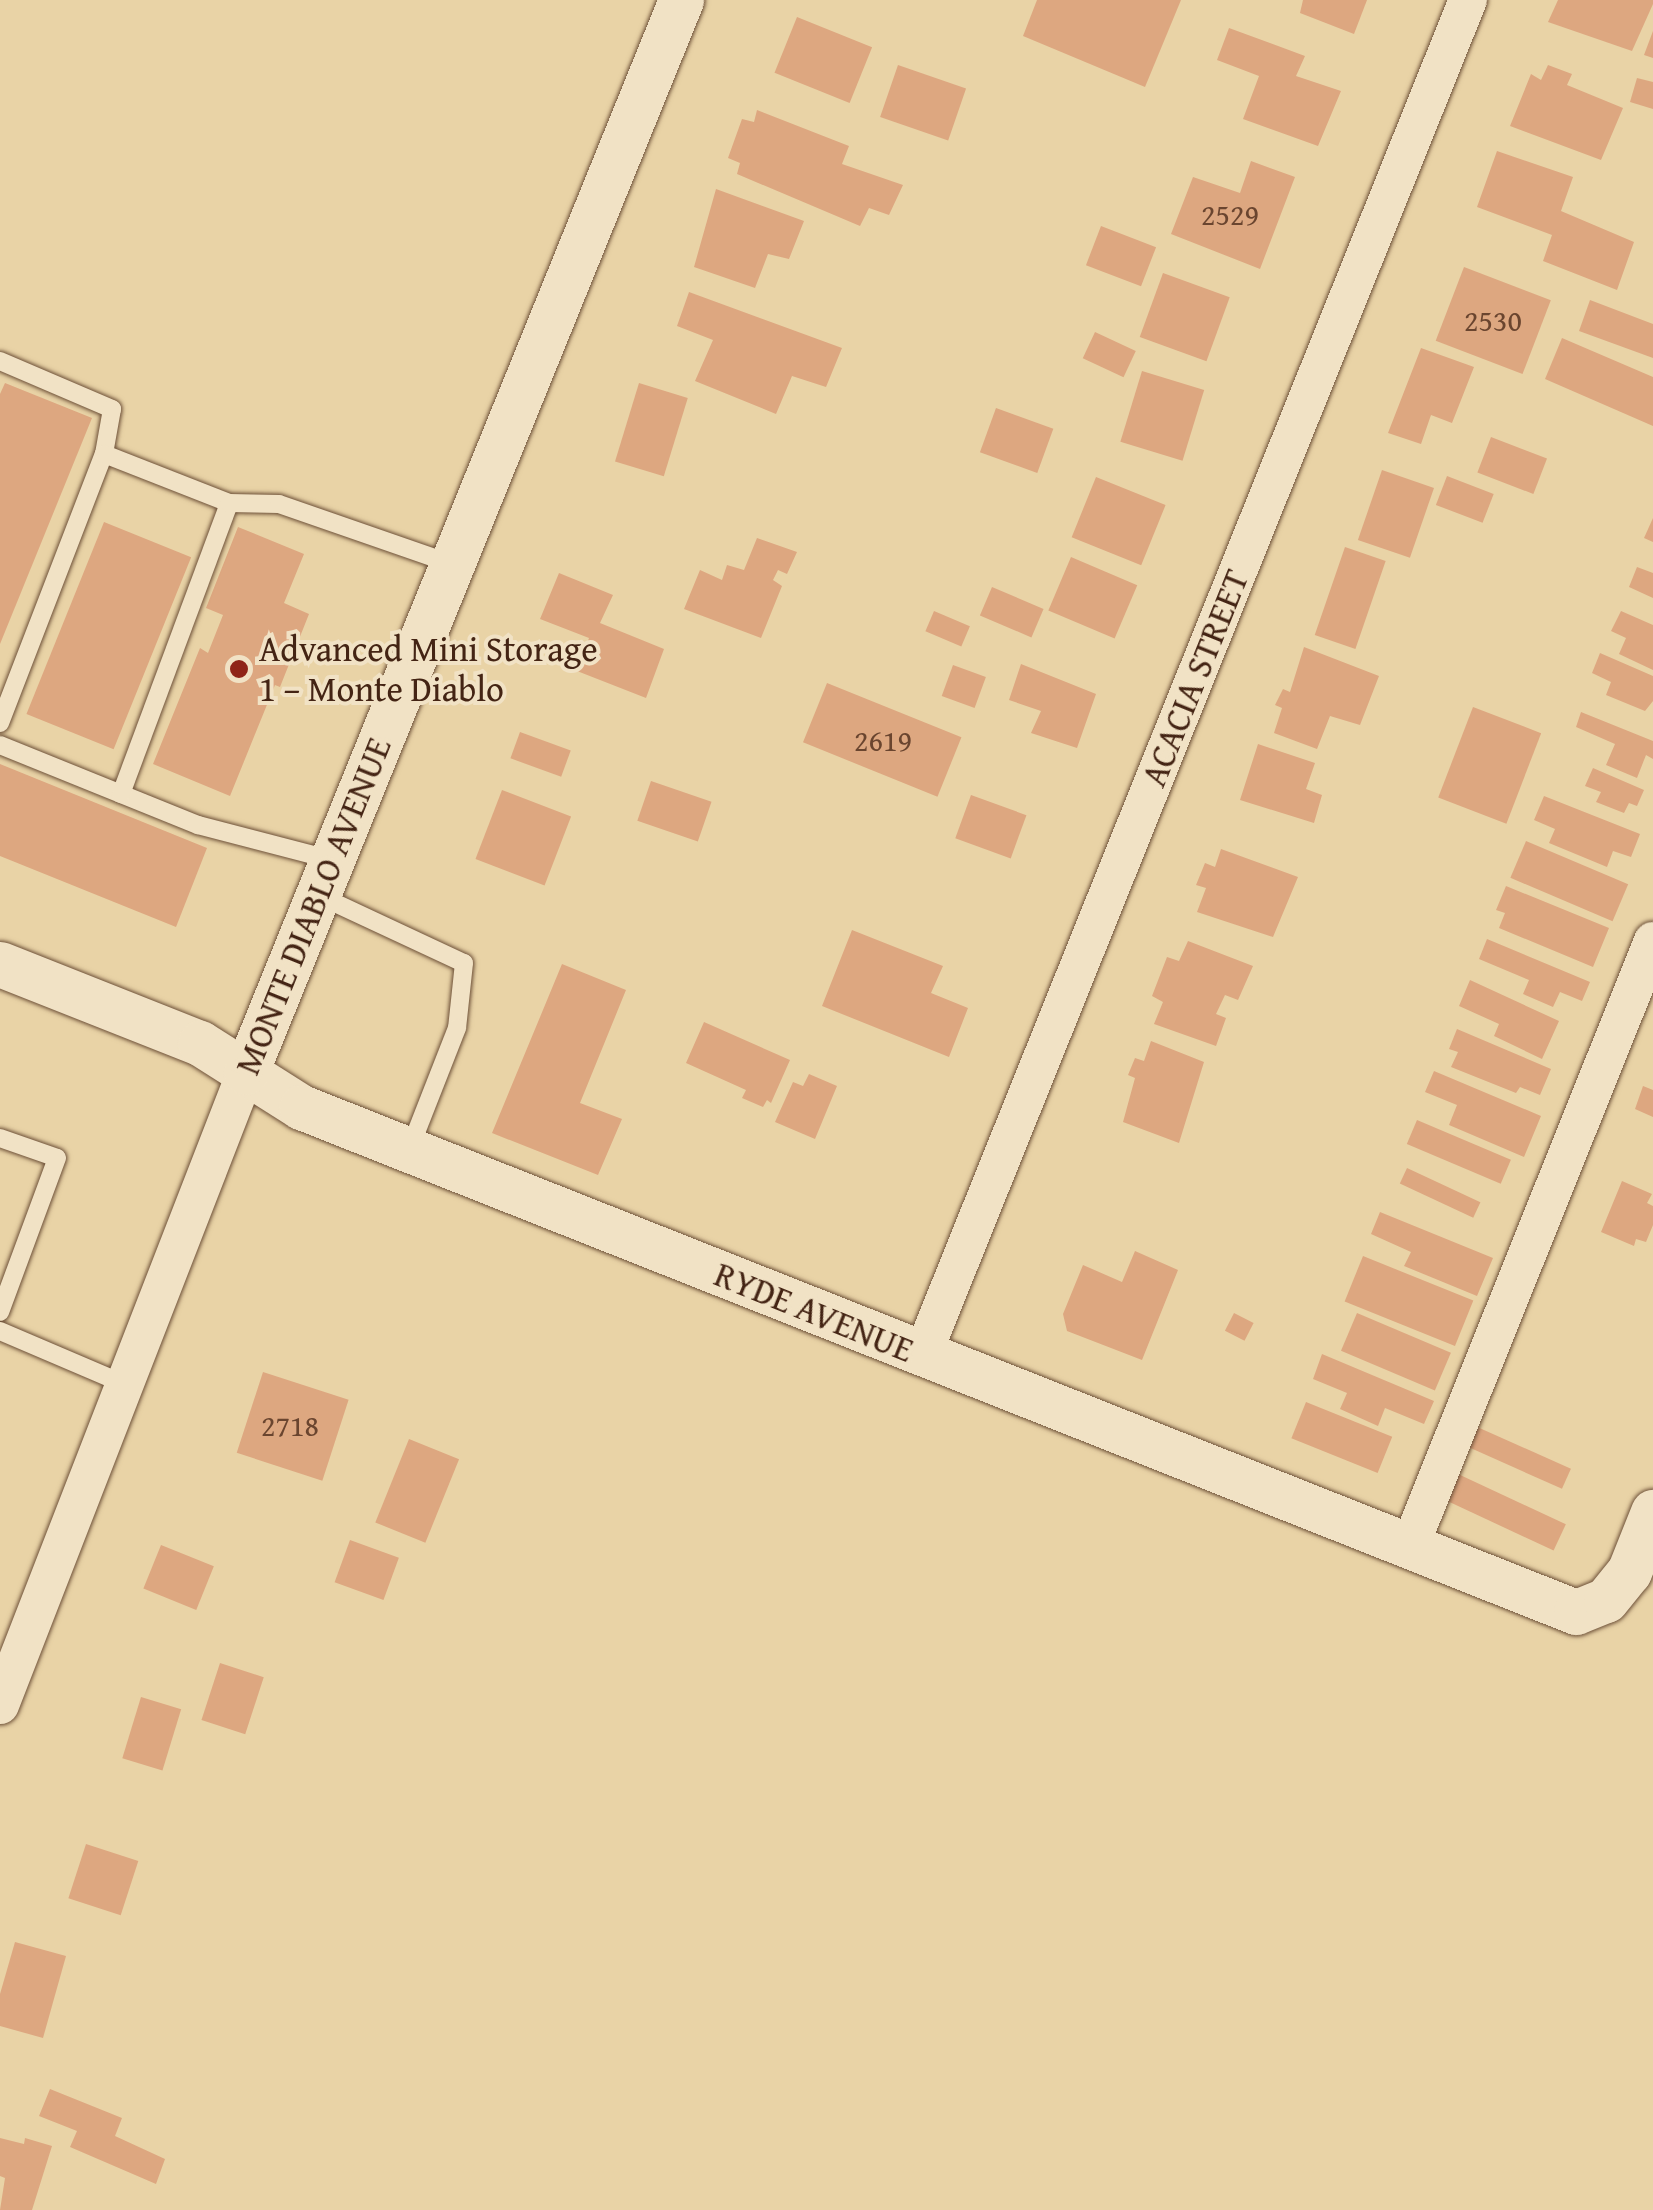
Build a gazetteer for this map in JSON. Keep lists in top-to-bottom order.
{
  "streets": {
    "street": ["ACACIA STREET", "MONTE DIABLO AVENUE", "RYDE AVENUE"]
  },
  "crossings": [
    ["ACACIA STREET", "RYDE AVENUE"],
    ["MONTE DIABLO AVENUE", "RYDE AVENUE"]
  ],
  "places": ["Advanced Mini Storage 1 – Monte Diablo"],
  "house_numbers": [
    "2529",
    "2530",
    "2619",
    "2718"
  ]
}
